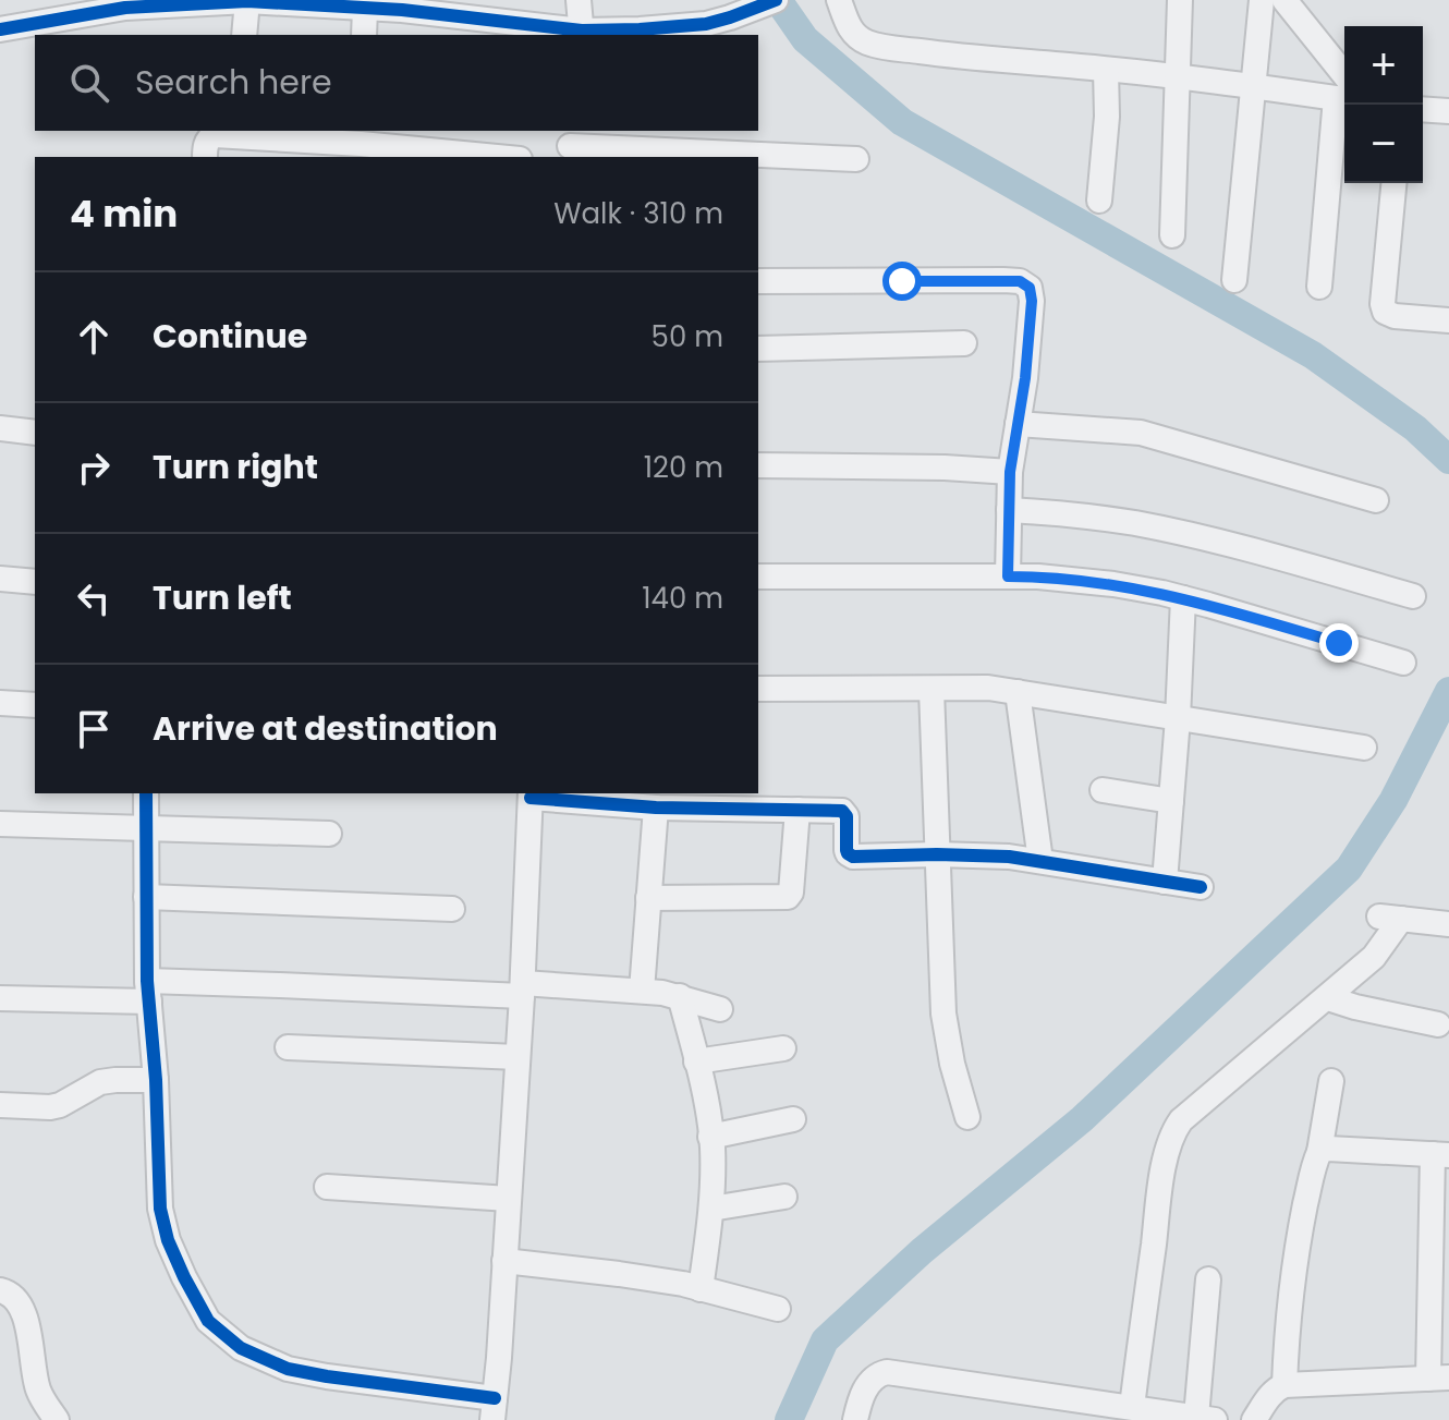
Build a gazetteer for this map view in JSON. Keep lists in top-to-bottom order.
{
  "page": {
    "map_buttons": ["+", "−"],
    "search": "Search here",
    "heading": ["4 min", "Walk · 310 m"],
    "list": [
      ["Continue", "50 m"],
      ["Turn right", "120 m"],
      ["Turn left", "140 m"],
      "Arrive at destination"
    ]
  }
}
